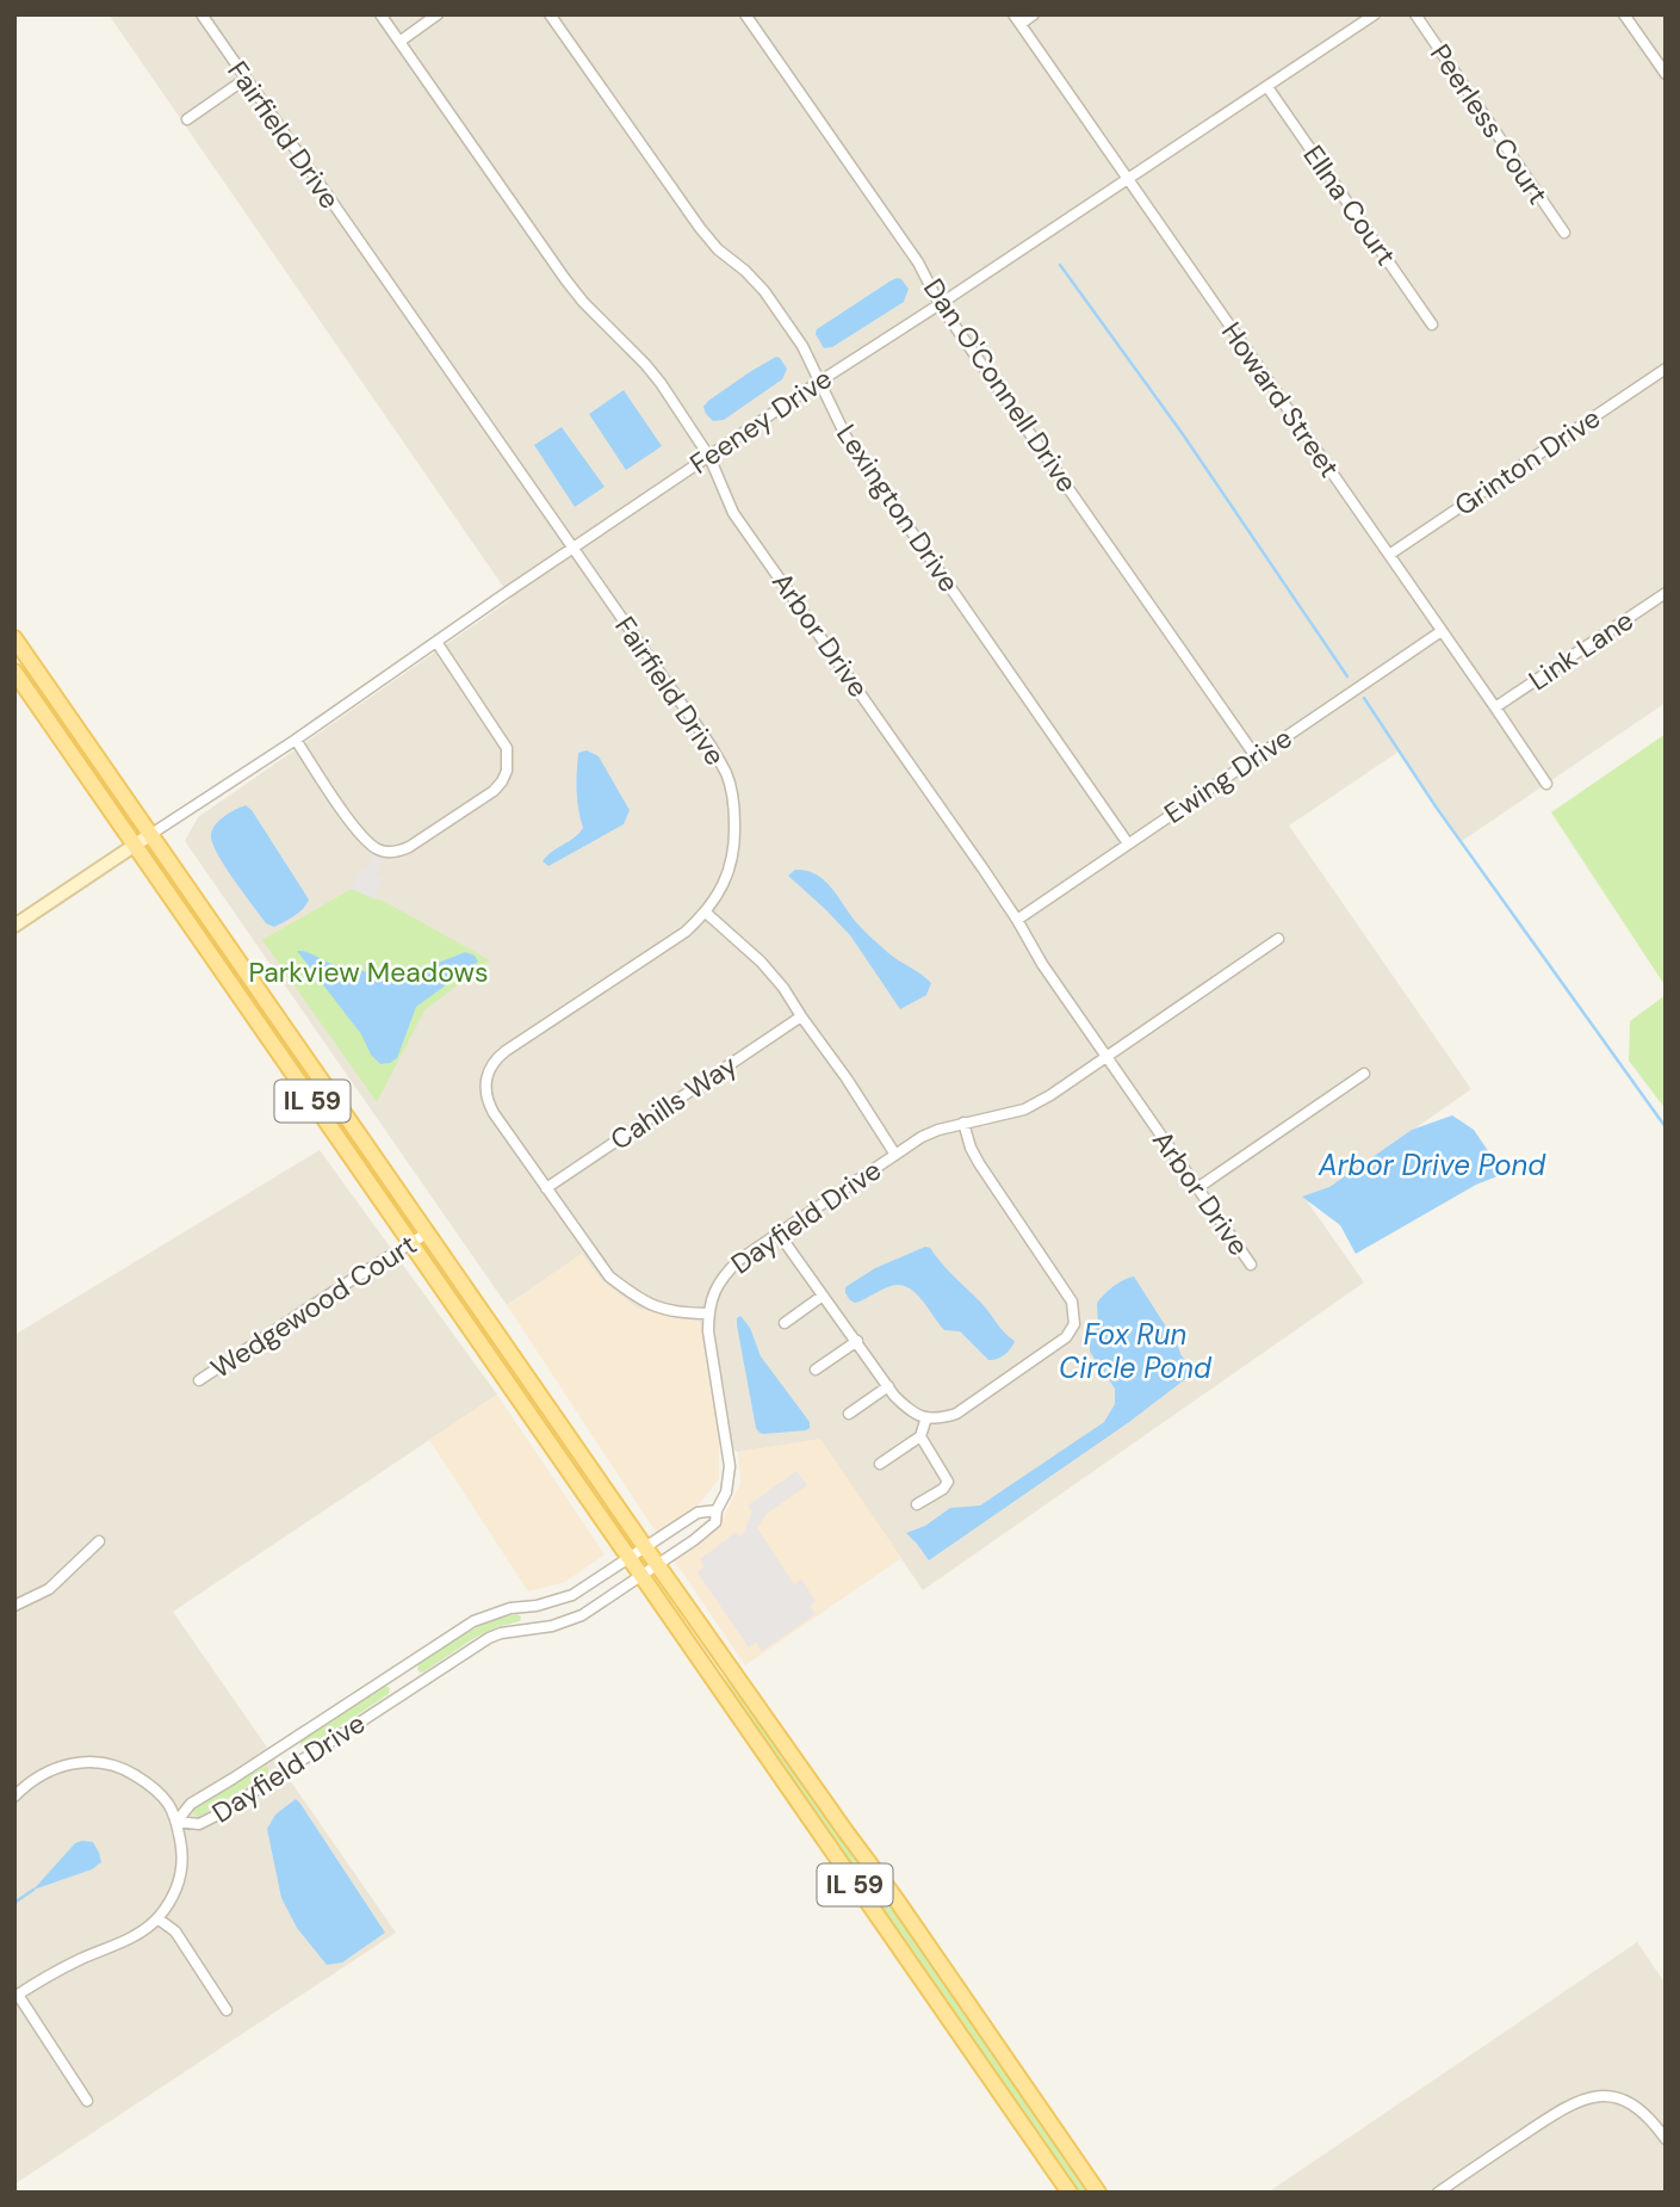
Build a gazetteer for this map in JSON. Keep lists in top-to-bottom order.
{
  "streets": {
    "main road": ["IL 59"],
    "street": [
      "Peerless Court",
      "Fairfield Drive",
      "Ellna Court",
      "Dan O'Connell Drive",
      "Howard Street",
      "Feeney Drive",
      "Grinton Drive",
      "Lexington Drive",
      "Arbor Drive",
      "Link Lane",
      "Ewing Drive",
      "Cahills Way",
      "Dayfield Drive",
      "Wedgewood Court"
    ]
  },
  "crossings": [
    ["Fairfield Drive", "Feeney Drive"],
    ["Fairfield Drive", "Cahills Way"],
    ["Fairfield Drive", "Dayfield Drive"],
    ["Ellna Court", "Feeney Drive"],
    ["Dan O'Connell Drive", "Feeney Drive"],
    ["Dan O'Connell Drive", "Ewing Drive"],
    ["Howard Street", "Feeney Drive"],
    ["Howard Street", "Grinton Drive"],
    ["Howard Street", "Link Lane"],
    ["Howard Street", "Ewing Drive"],
    ["Feeney Drive", "Lexington Drive"],
    ["Feeney Drive", "Arbor Drive"],
    ["Feeney Drive", "IL 59"],
    ["Lexington Drive", "Ewing Drive"],
    ["Arbor Drive", "Ewing Drive"],
    ["Arbor Drive", "Dayfield Drive"],
    ["IL 59", "Dayfield Drive"],
    ["IL 59", "Wedgewood Court"]
  ],
  "water": ["Arbor Drive Pond", "Fox Run Circle Pond"],
  "parks": ["Parkview Meadows"]
}
